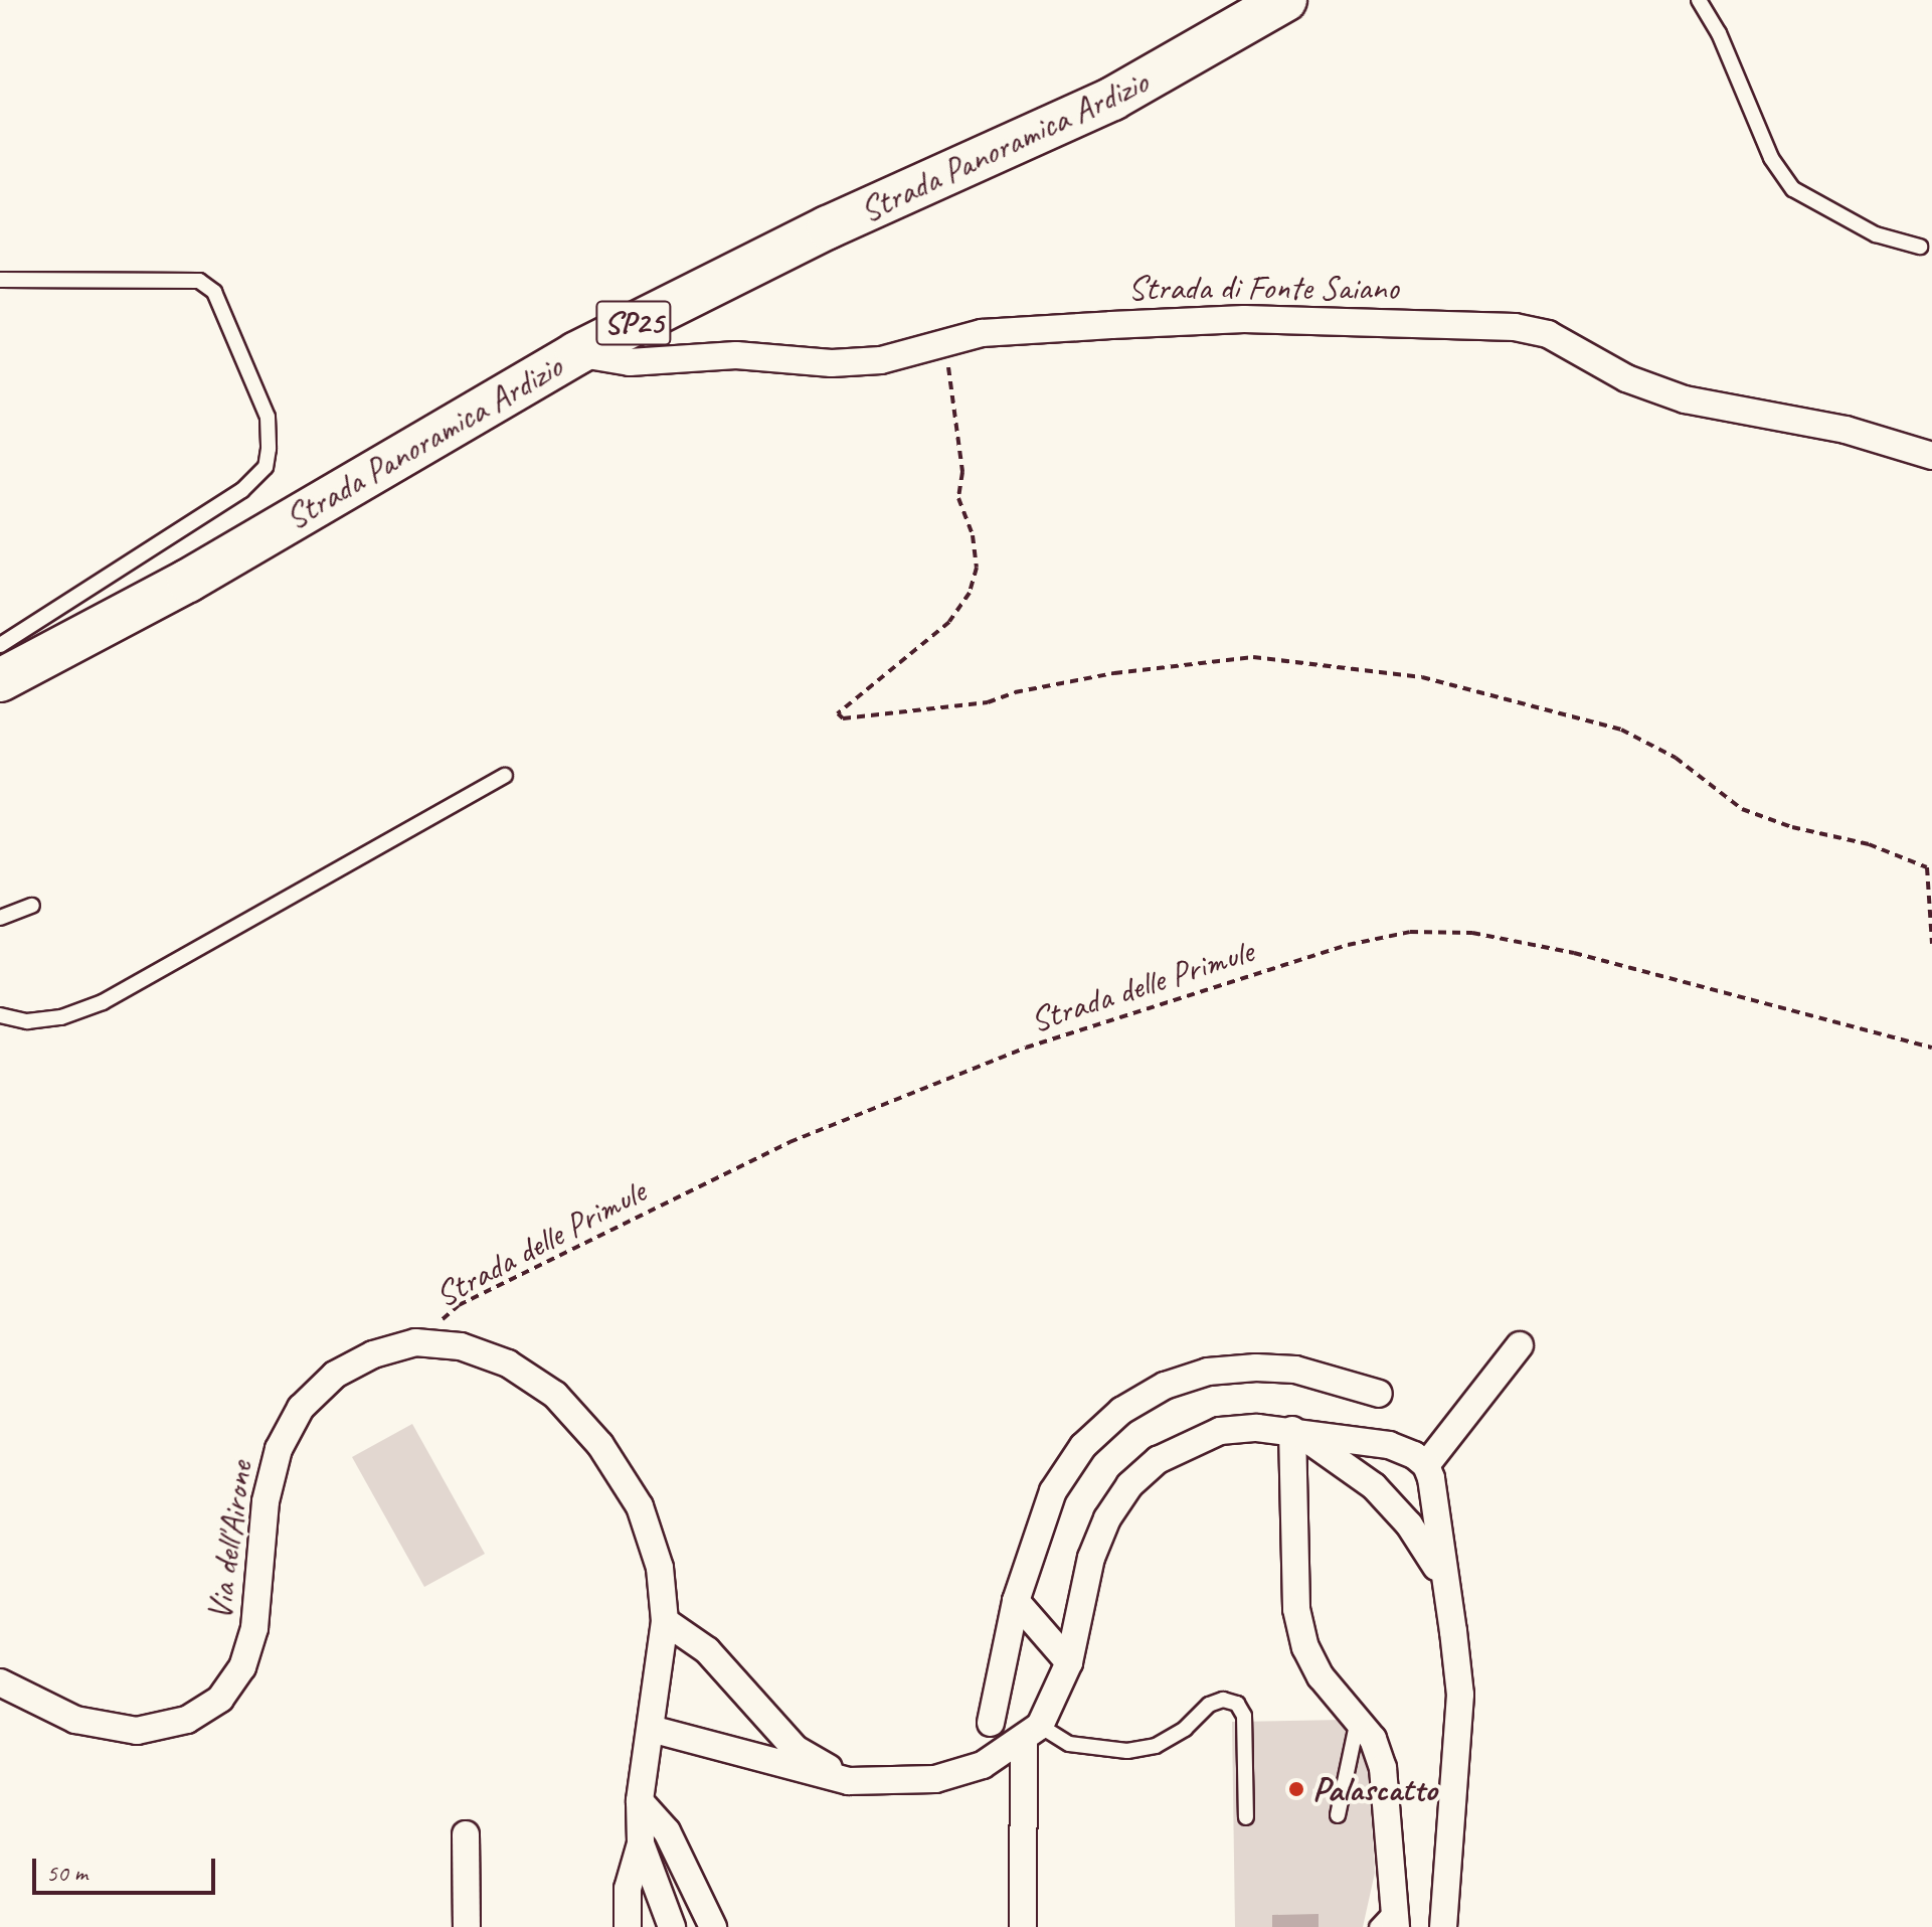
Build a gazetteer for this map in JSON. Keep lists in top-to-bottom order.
{
  "streets": {
    "main road": ["Strada Panoramica Ardizio", "SP25"],
    "street": ["Strada di Fonte Saiano", "Via dell'Airone"],
    "path": ["Strada delle Primule"]
  },
  "crossings": [
    ["Strada Panoramica Ardizio", "Strada di Fonte Saiano"],
    ["Strada delle Primule", "Via dell'Airone"]
  ],
  "places": ["Palascatto"],
  "scale_bar": "50 m"
}
